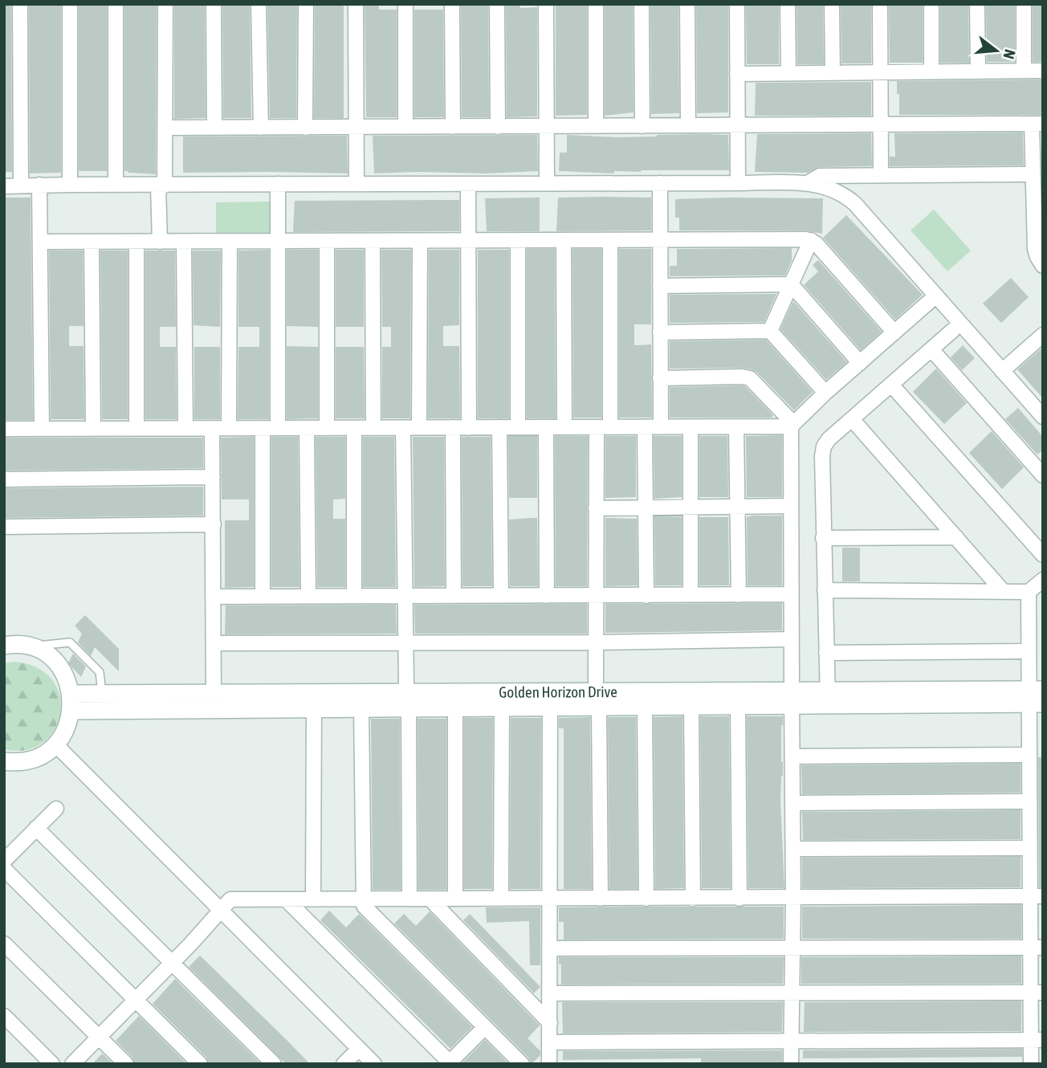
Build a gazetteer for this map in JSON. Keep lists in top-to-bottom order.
{
  "streets": {
    "street": ["Golden Horizon Drive"]
  },
  "north": "right"
}
